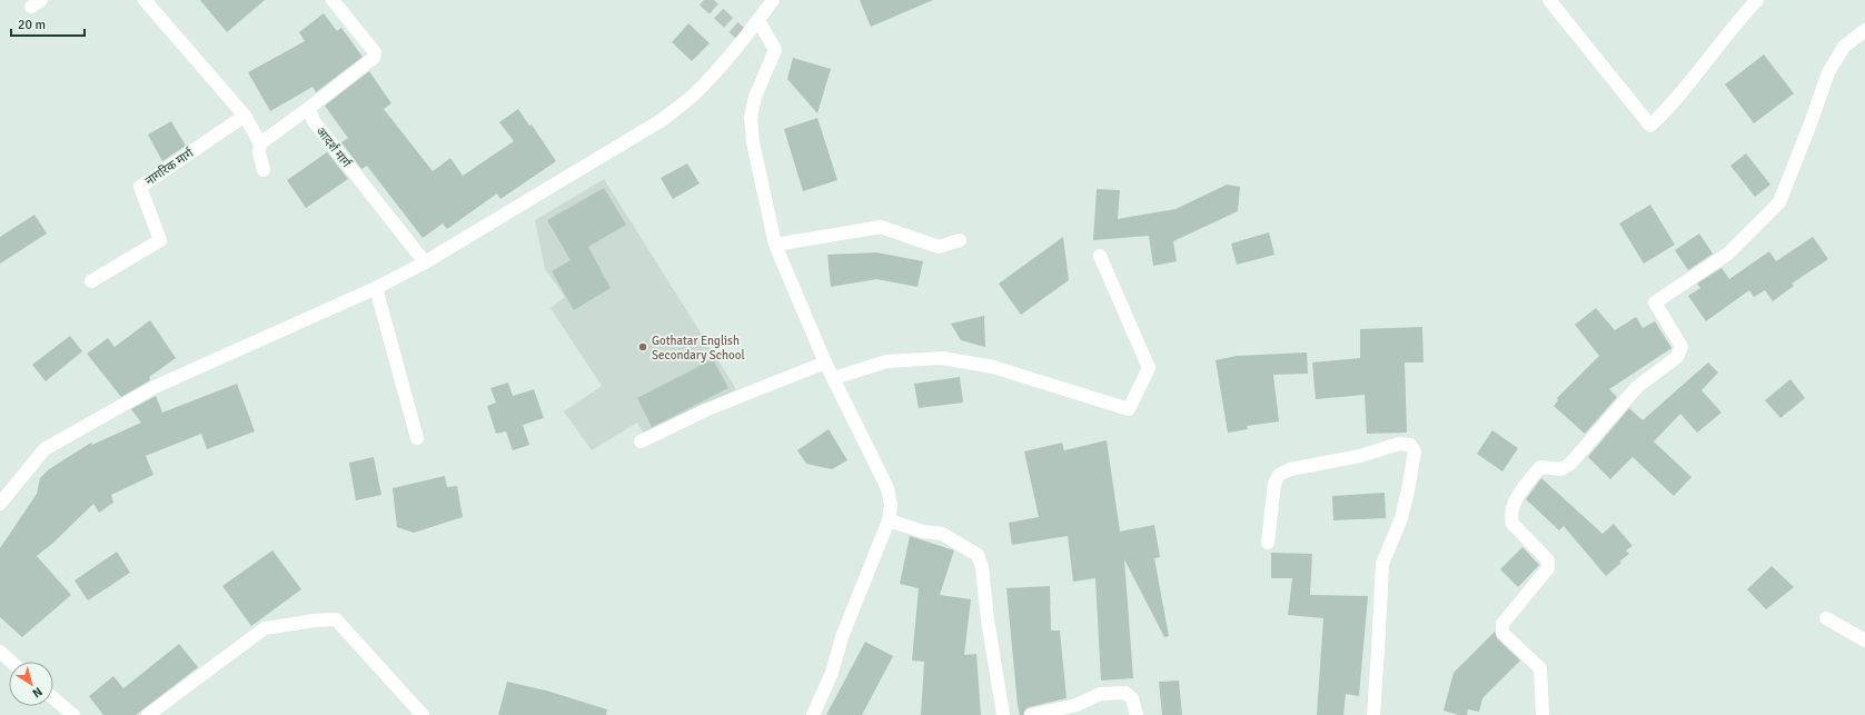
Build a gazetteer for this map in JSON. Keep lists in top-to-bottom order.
{
  "streets": {
    "street": ["आदर्श मार्ग", "नागरिक मार्ग"]
  },
  "places": ["Gothatar English Secondary School"],
  "scale_bar": "20 m",
  "north": "bottom right"
}
